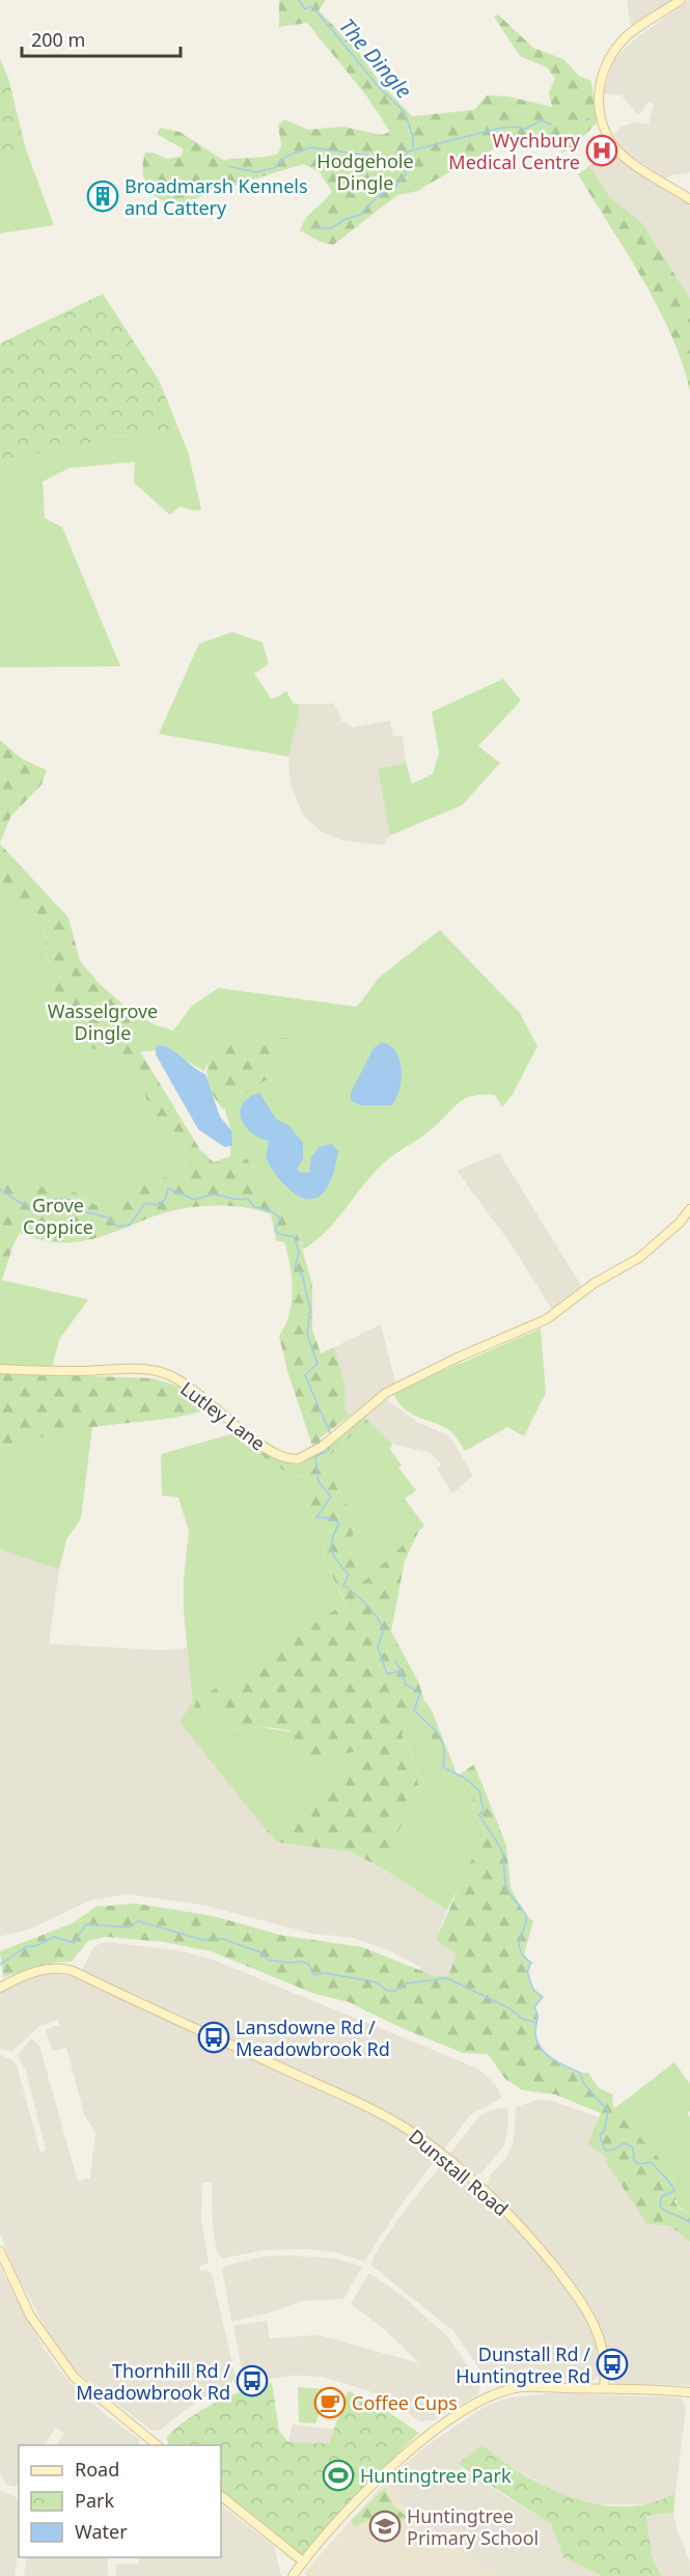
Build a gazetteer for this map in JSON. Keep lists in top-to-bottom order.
{
  "streets": {
    "street": ["Lutley Lane", "Dunstall Road"]
  },
  "water": ["The Dingle"],
  "parks": ["Hodgehole Dingle", "Wasselgrove Dingle", "Grove Coppice"],
  "places": {
    "hospital": ["Wychbury Medical Centre"],
    "building": ["Broadmarsh Kennels and Cattery"],
    "bus stop": ["Lansdowne Rd / Meadowbrook Rd", "Dunstall Rd / Huntingtree Rd", "Thornhill Rd / Meadowbrook Rd"],
    "cafe": ["Coffee Cups"],
    "sports": ["Huntingtree Park"],
    "school or university": ["Huntingtree Primary School"]
  },
  "legend": ["Road", "Park", "Water"],
  "scale_bar": "200 m"
}
